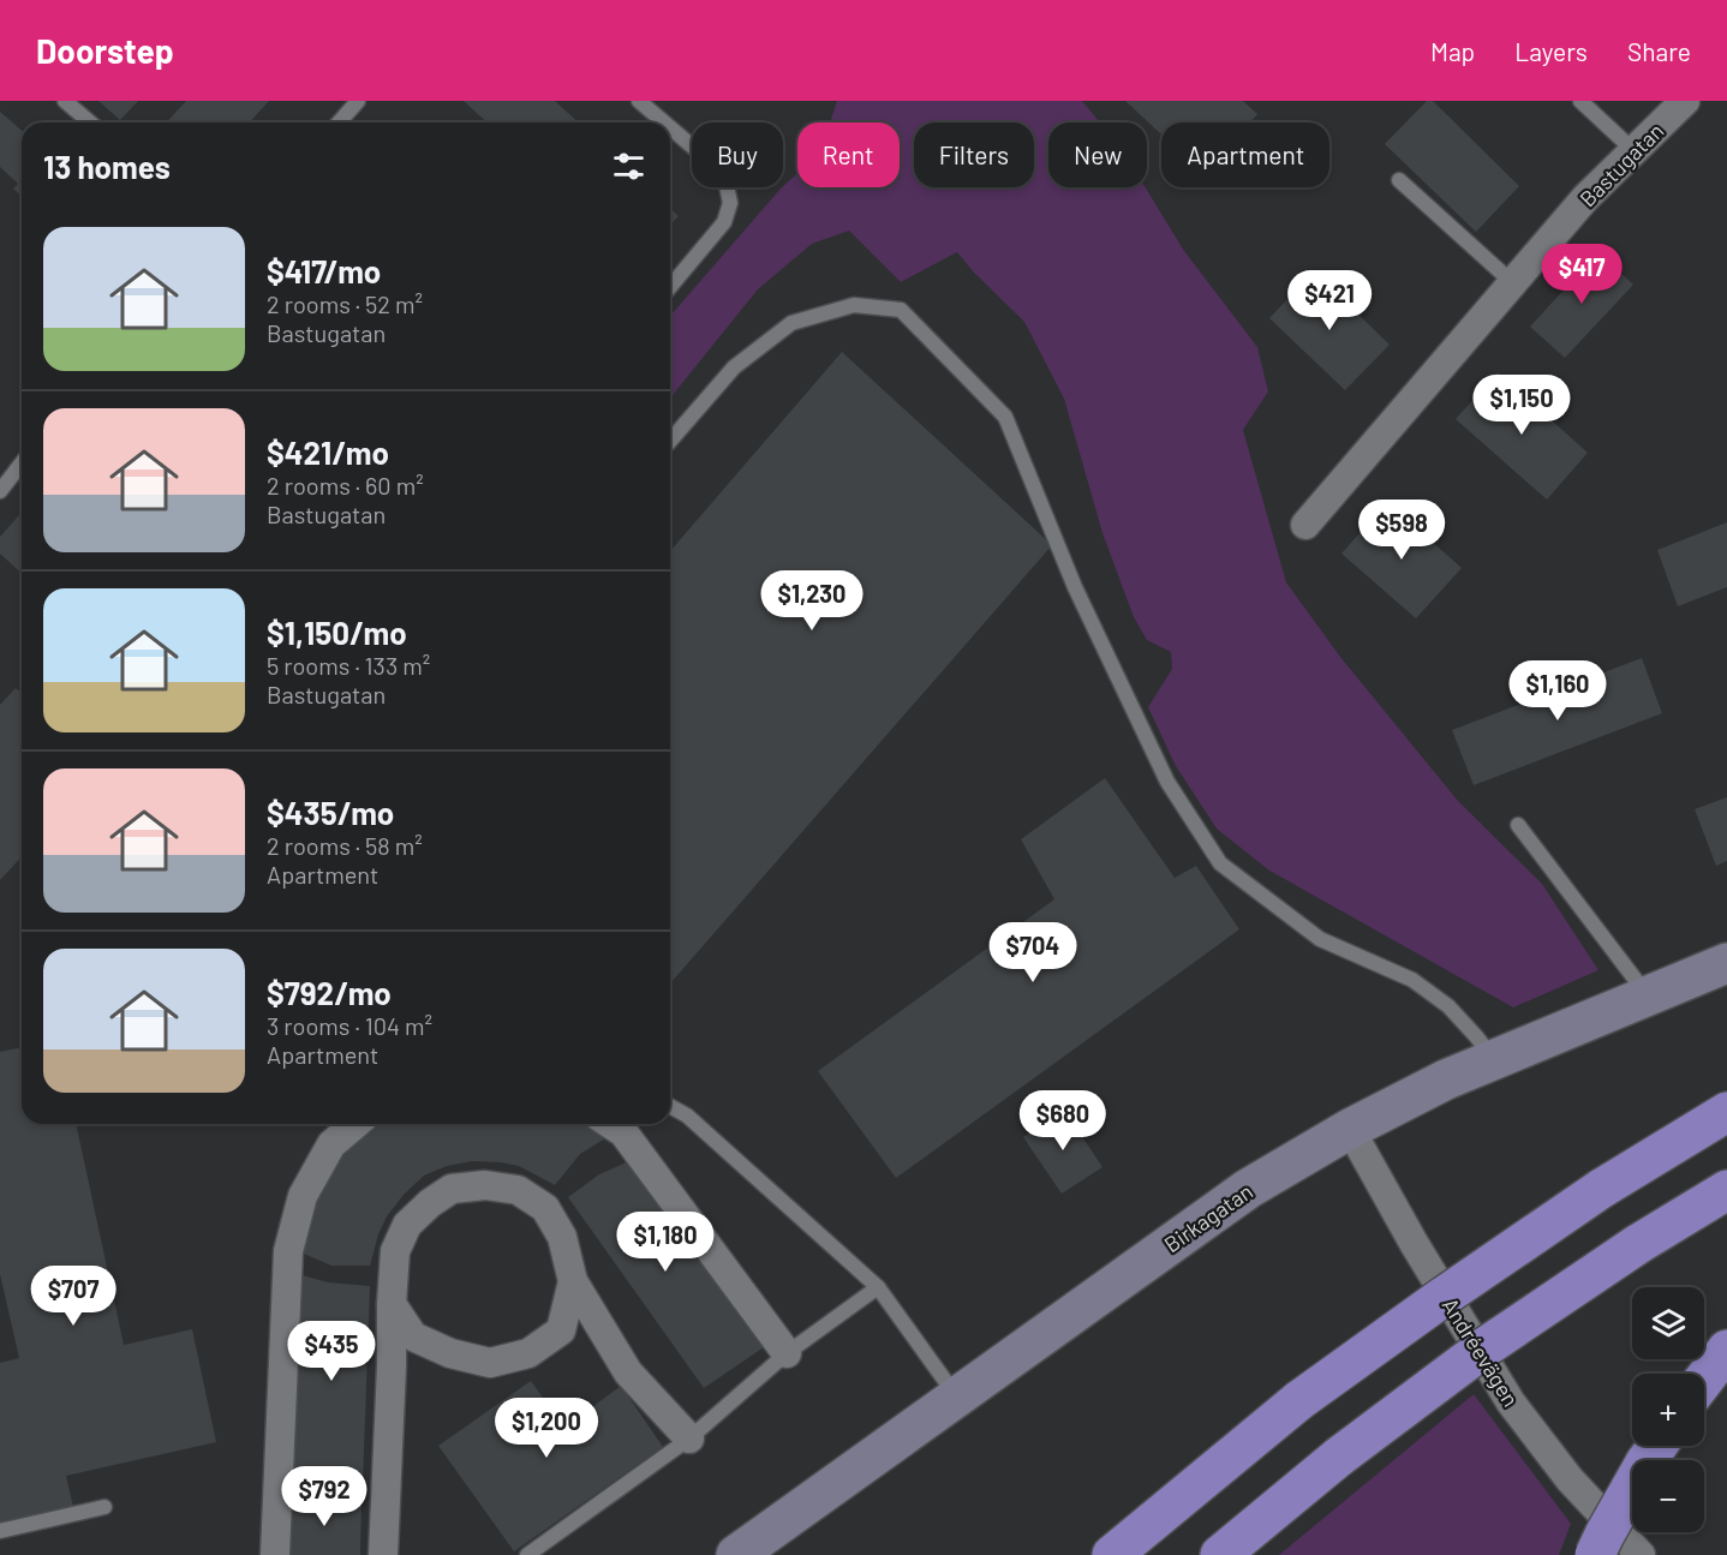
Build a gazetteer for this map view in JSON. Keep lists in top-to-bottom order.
{
  "streets": {
    "street": ["Bastugatan", "Birkagatan", "Andréevägen"]
  },
  "crossings": [
    ["Birkagatan", "Andréevägen"]
  ],
  "page": {
    "header": "Doorstep",
    "nav": ["Map", "Layers", "Share"],
    "chip": [
      "Buy",
      "Rent",
      "Filters",
      "New",
      "Apartment"
    ],
    "heading": "13 homes",
    "list": [
      {
        "name": "$417/mo",
        "note": "2 rooms · 52 m² · Bastugatan"
      },
      {
        "name": "$421/mo",
        "note": "2 rooms · 60 m² · Bastugatan"
      },
      {
        "name": "$1,150/mo",
        "note": "5 rooms · 133 m² · Bastugatan"
      },
      {
        "name": "$435/mo",
        "note": "2 rooms · 58 m² · Apartment"
      },
      {
        "name": "$792/mo",
        "note": "3 rooms · 104 m² · Apartment"
      }
    ],
    "price": [
      "$417",
      "$421",
      "$1,150",
      "$598",
      "$1,230",
      "$1,160",
      "$704",
      "$680",
      "$1,180",
      "$707",
      "$435",
      "$1,200",
      "$792"
    ],
    "map_buttons": ["+", "−"]
  }
}
